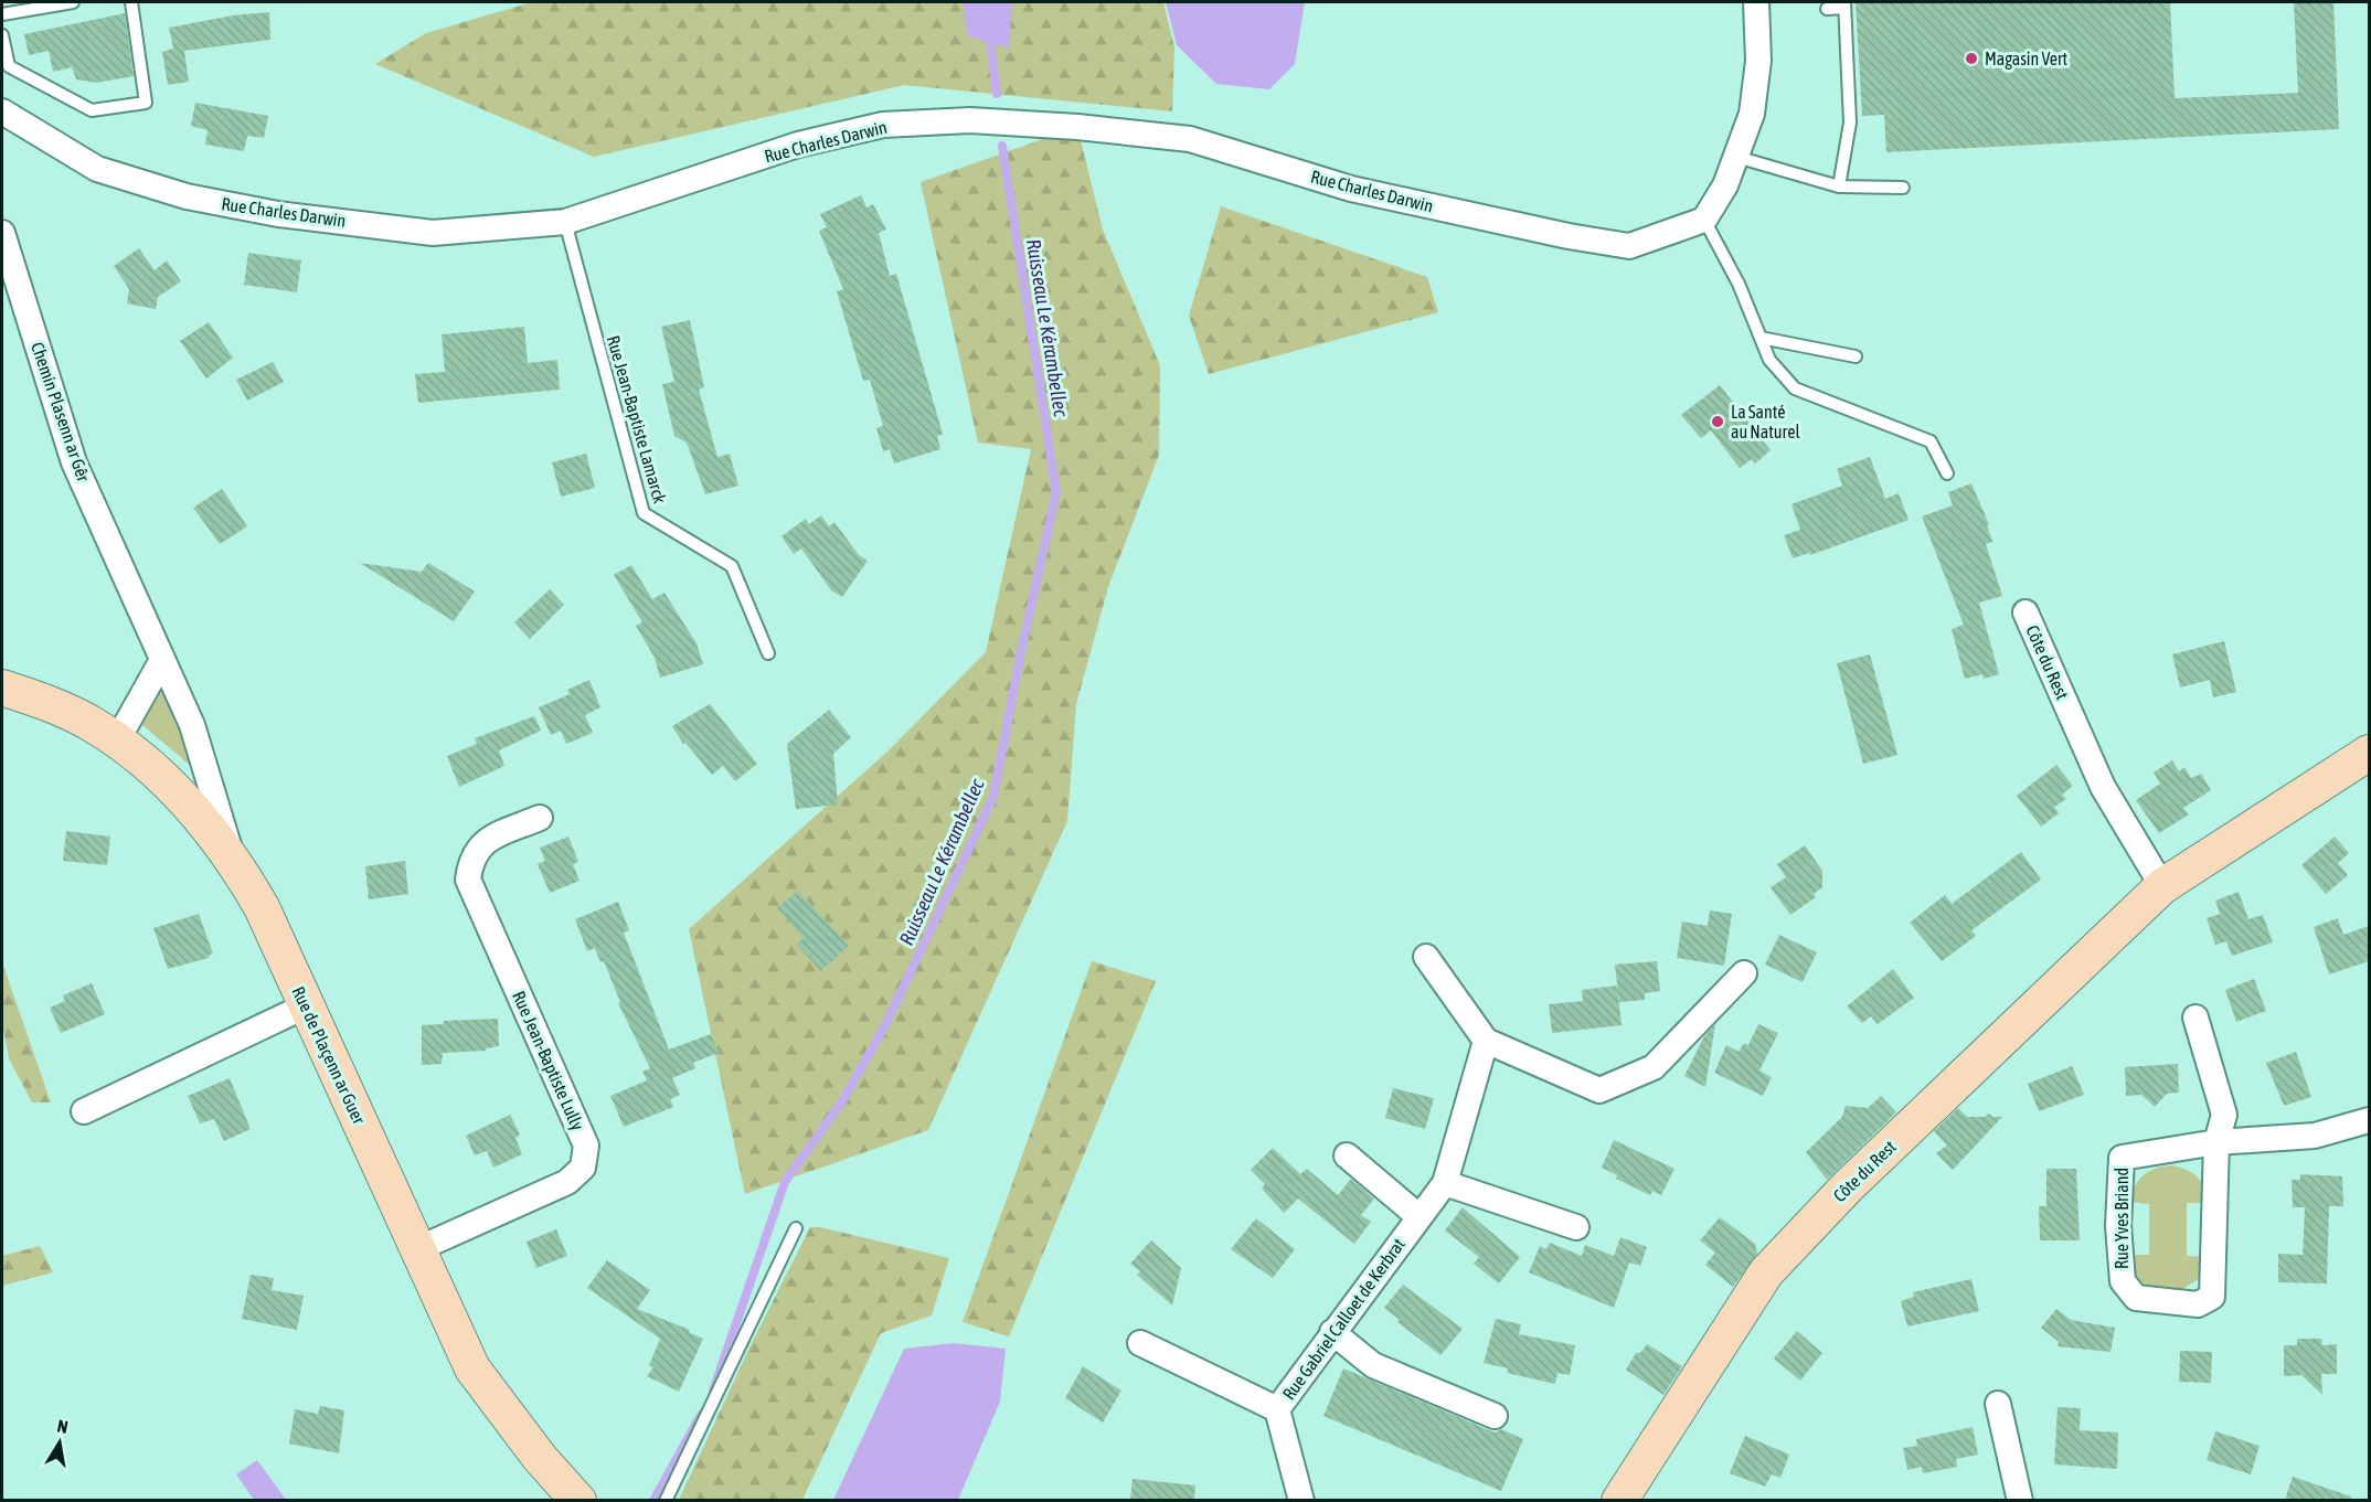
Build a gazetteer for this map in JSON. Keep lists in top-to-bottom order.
{
  "streets": {
    "street": [
      "Rue Charles Darwin",
      "Chemin Plasenn ar Gêr",
      "Côte du Rest",
      "Rue de Plaçenn ar Guer",
      "Rue Jean-Baptiste Lully",
      "Rue Yves Briand",
      "Rue Gabriel Calloet de Kerbrat"
    ],
    "lane": ["Rue Jean-Baptiste Lamarck"]
  },
  "crossings": [
    ["Rue Charles Darwin", "Rue Jean-Baptiste Lamarck"],
    ["Chemin Plasenn ar Gêr", "Rue de Plaçenn ar Guer"],
    ["Rue de Plaçenn ar Guer", "Rue Jean-Baptiste Lully"]
  ],
  "water": ["Ruisseau Le Kérambellec"],
  "places": ["Magasin Vert", "La Santé au Naturel"],
  "north": "top"
}
